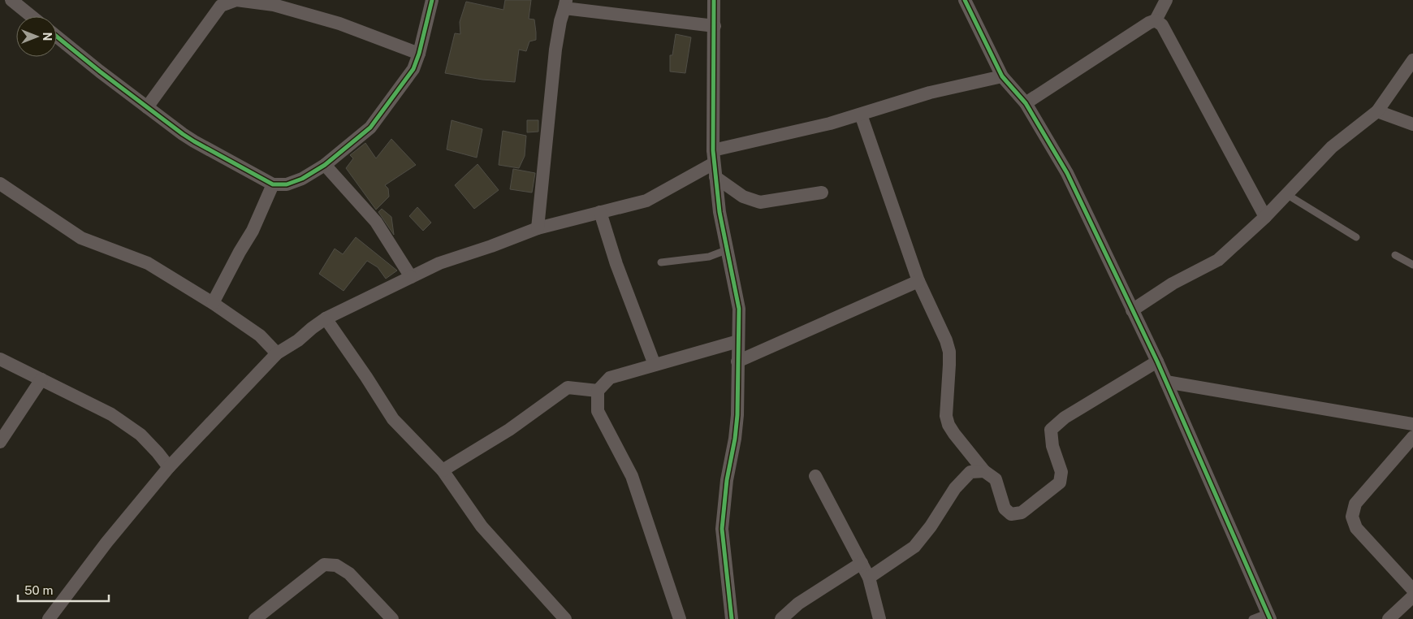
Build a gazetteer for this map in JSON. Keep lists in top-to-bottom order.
{
  "scale_bar": "50 m",
  "north": "right"
}
